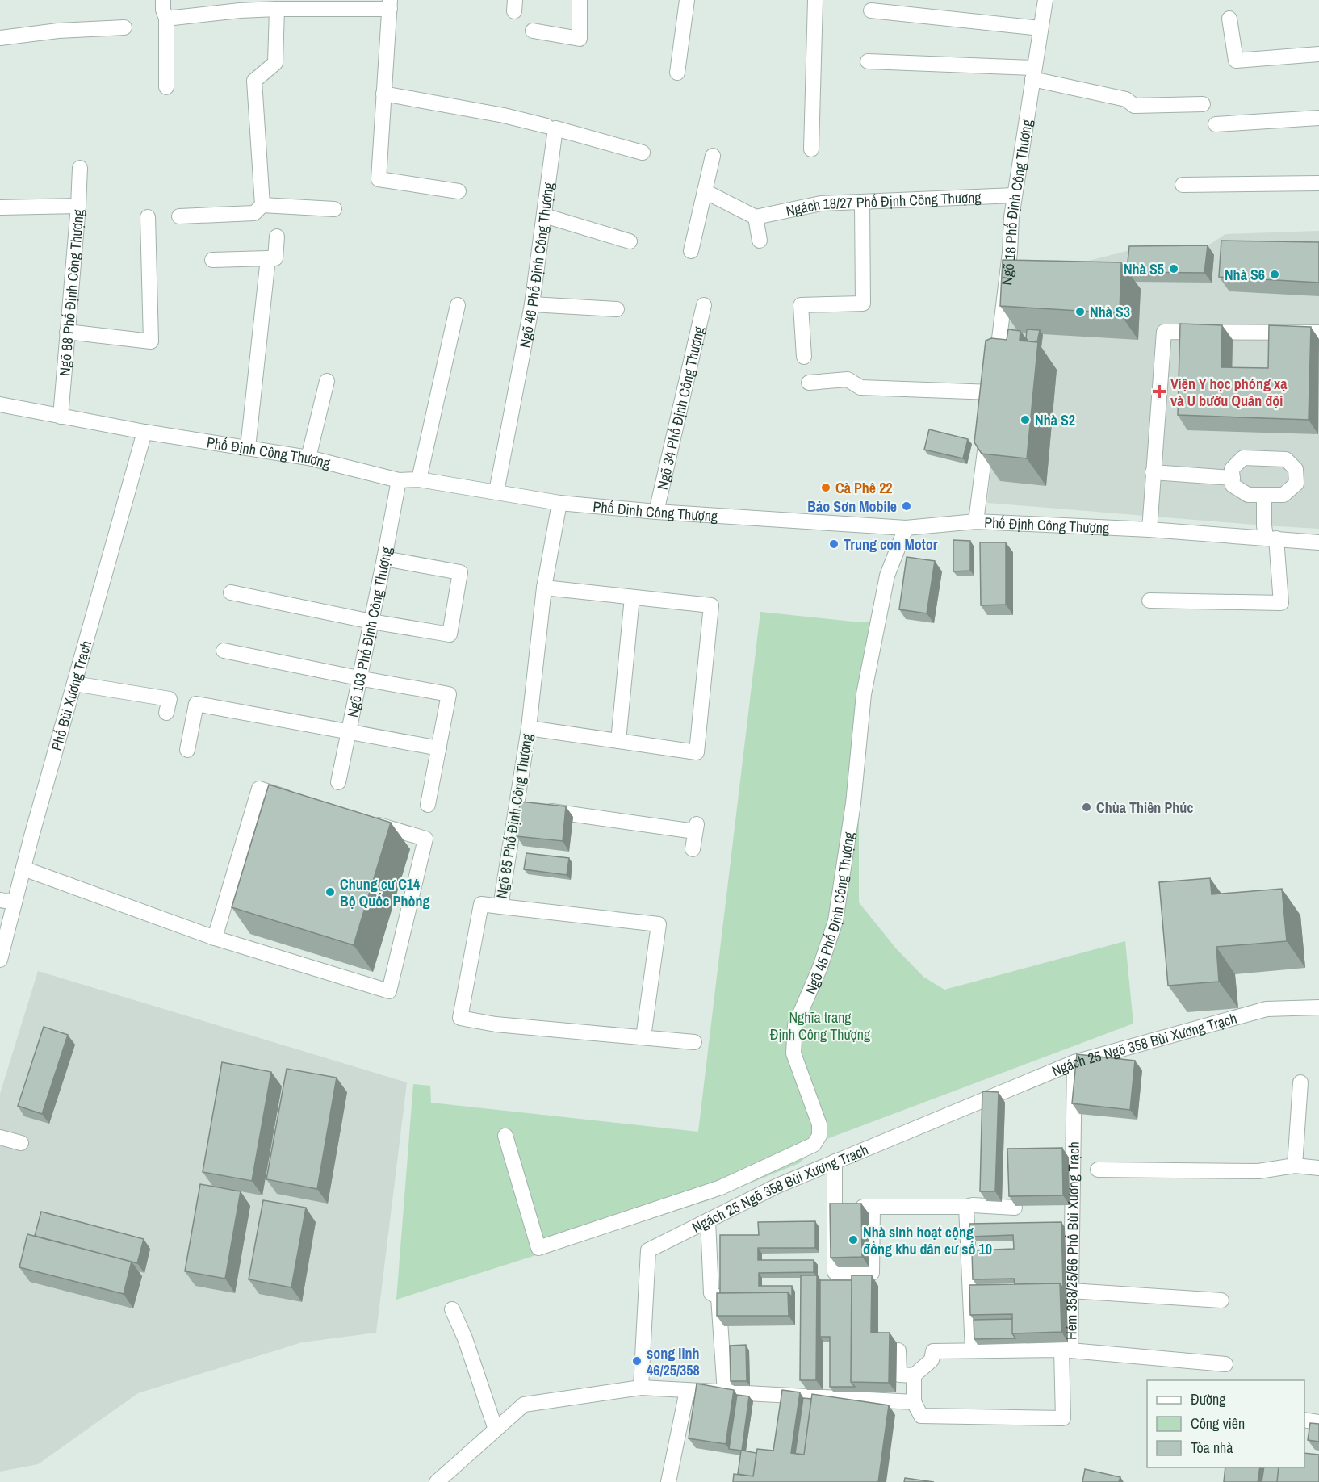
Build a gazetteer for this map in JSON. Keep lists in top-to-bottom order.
{
  "streets": {
    "street": [
      "Ngõ 18 Phố Định Công Thượng",
      "Ngách 18/27 Phố Định Công Thượng",
      "Ngõ 46 Phố Định Công Thượng",
      "Ngõ 88 Phố Định Công Thượng",
      "Ngõ 34 Phố Định Công Thượng",
      "Phố Định Công Thượng",
      "Ngõ 103 Phố Định Công Thượng",
      "Phố Bùi Xương Trạch",
      "Ngõ 85 Phố Định Công Thượng",
      "Ngõ 45 Phố Định Công Thượng",
      "Ngách 25 Ngõ 358 Bùi Xương Trạch",
      "Hẻm 358/25/86 Phố Bùi Xương Trạch"
    ]
  },
  "crossings": [
    ["Ngõ 18 Phố Định Công Thượng", "Ngách 18/27 Phố Định Công Thượng"],
    ["Ngõ 18 Phố Định Công Thượng", "Phố Định Công Thượng"],
    ["Ngõ 46 Phố Định Công Thượng", "Phố Định Công Thượng"],
    ["Ngõ 88 Phố Định Công Thượng", "Phố Định Công Thượng"],
    ["Ngõ 34 Phố Định Công Thượng", "Phố Định Công Thượng"],
    ["Phố Định Công Thượng", "Ngõ 103 Phố Định Công Thượng"],
    ["Phố Định Công Thượng", "Phố Bùi Xương Trạch"],
    ["Phố Định Công Thượng", "Ngõ 85 Phố Định Công Thượng"],
    ["Phố Định Công Thượng", "Ngõ 45 Phố Định Công Thượng"],
    ["Ngách 25 Ngõ 358 Bùi Xương Trạch", "Hẻm 358/25/86 Phố Bùi Xương Trạch"]
  ],
  "parks": ["Nghĩa trang Định Công Thượng"],
  "places": {
    "other": [
      "Nhà S5",
      "Nhà S6",
      "Nhà S3",
      "Nhà S2",
      "Cà Phê 22",
      "Bảo Sơn Mobile",
      "Trung con Motor",
      "Chùa Thiên Phúc",
      "Chung cư C14 Bộ Quốc Phòng",
      "Nhà sinh hoạt cộng đồng khu dân cư số 10",
      "song linh 46/25/358"
    ],
    "health": ["Viện Y học phóng xạ và U bướu Quân đội"]
  },
  "legend": ["Đường", "Công viên", "Tòa nhà"]
}
